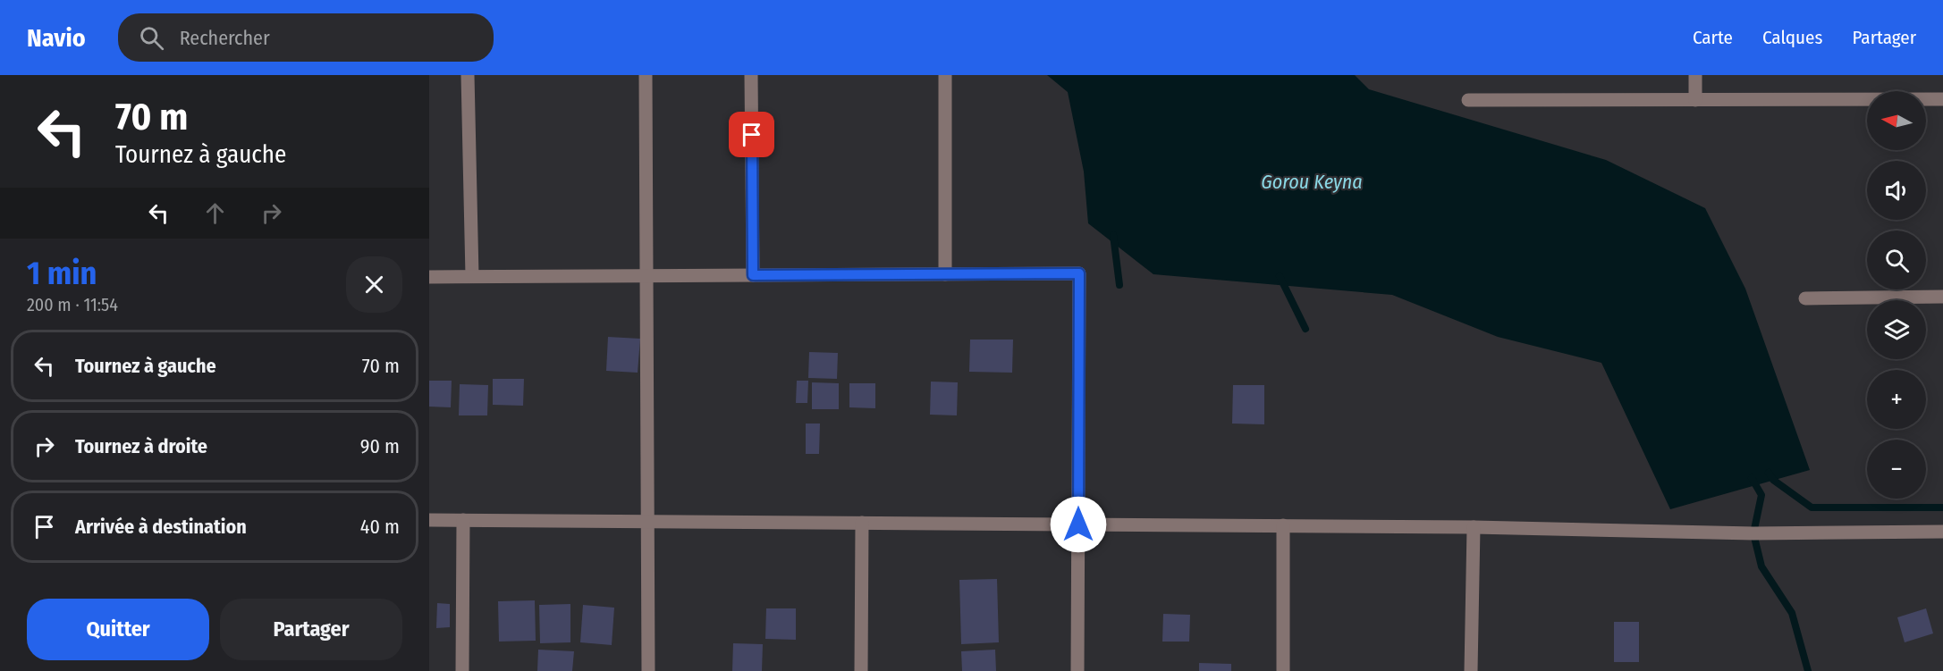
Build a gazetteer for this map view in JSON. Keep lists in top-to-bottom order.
{
  "water": ["Gorou Keyna"],
  "north": "left",
  "page": {
    "header": "Navio",
    "search": "Rechercher",
    "nav": ["Carte", "Calques", "Partager"],
    "turn": ["70 m", "Tournez à gauche"],
    "map_buttons": ["+", "−"],
    "heading": ["1 min", "200 m · 11:54"],
    "list": [
      {
        "name": "Tournez à gauche",
        "value": "70 m"
      },
      {
        "name": "Tournez à droite",
        "value": "90 m"
      },
      {
        "name": "Arrivée à destination",
        "value": "40 m"
      }
    ],
    "buttons": ["Quitter", "Partager"]
  }
}
